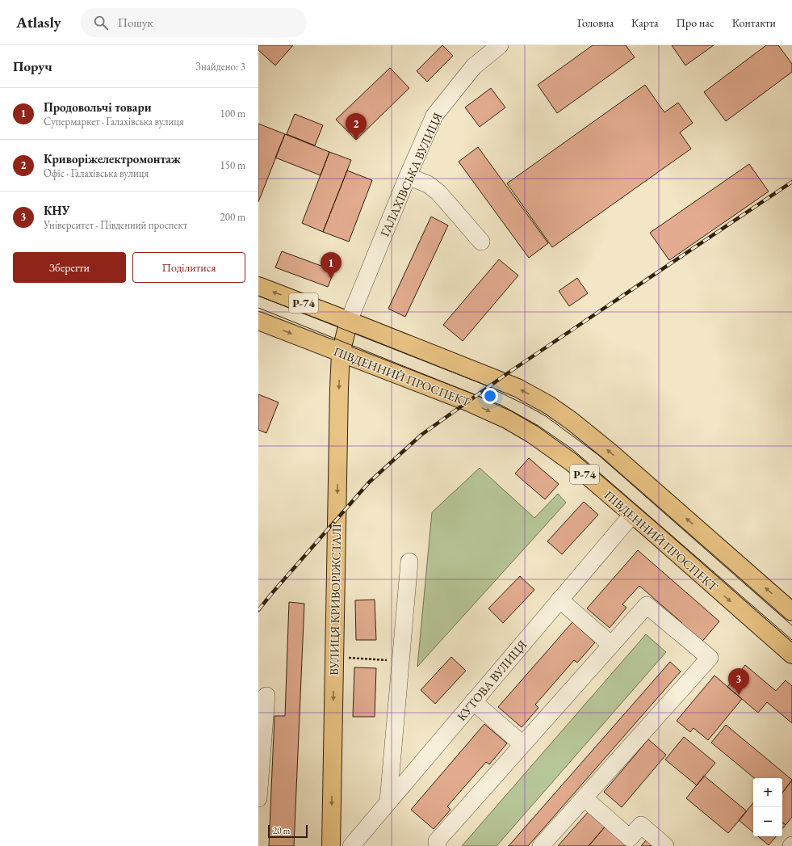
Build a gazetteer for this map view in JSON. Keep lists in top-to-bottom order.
{
  "streets": {
    "main road": ["Р-74", "ПІВДЕННИЙ ПРОСПЕКТ", "ВУЛИЦЯ КРИВОРІЖСТАЛІ"],
    "street": ["ГАЛАХІВСЬКА ВУЛИЦЯ", "КУТОВА ВУЛИЦЯ"]
  },
  "crossings": [
    ["ГАЛАХІВСЬКА ВУЛИЦЯ", "Р-74"],
    ["ГАЛАХІВСЬКА ВУЛИЦЯ", "ВУЛИЦЯ КРИВОРІЖСТАЛІ"],
    ["Р-74", "ВУЛИЦЯ КРИВОРІЖСТАЛІ"],
    ["ПІВДЕННИЙ ПРОСПЕКТ", "ВУЛИЦЯ КРИВОРІЖСТАЛІ"],
    ["ПІВДЕННИЙ ПРОСПЕКТ", "КУТОВА ВУЛИЦЯ"]
  ],
  "one_way": ["ВУЛИЦЯ КРИВОРІЖСТАЛІ"],
  "scale_bar": "20 m",
  "page": {
    "header": "Atlasly",
    "search": "Пошук",
    "nav": [
      "Головна",
      "Карта",
      "Про нас",
      "Контакти"
    ],
    "heading": ["Поруч", "Знайдено: 3"],
    "list": [
      {
        "mark": "1",
        "name": "Продовольчі товари",
        "note": "Супермаркет · Галахівська вулиця",
        "value": "100 m"
      },
      {
        "mark": "2",
        "name": "Криворіжелектромонтаж",
        "note": "Офіс · Галахівська вулиця",
        "value": "150 m"
      },
      {
        "mark": "3",
        "name": "КНУ",
        "note": "Університет · Південний проспект",
        "value": "200 m"
      }
    ],
    "pins": ["2", "1", "3"],
    "buttons": ["Зберегти", "Поділитися"],
    "map_buttons": ["+", "−"],
    "scale": "20 m"
  }
}
